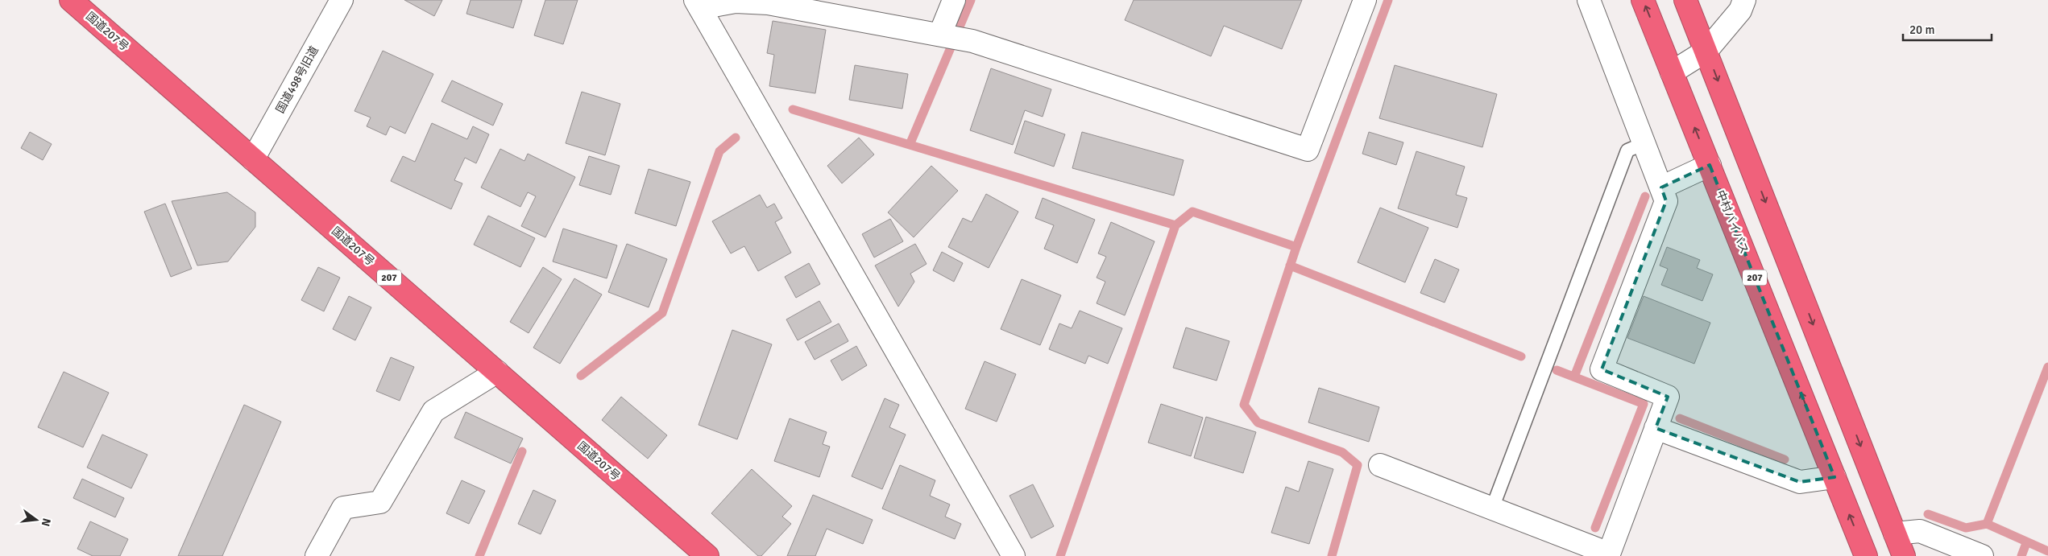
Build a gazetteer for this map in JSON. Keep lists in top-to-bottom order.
{
  "streets": {
    "highway": ["国道207号", "中村バイパス", "207"],
    "street": ["国道498号旧道"]
  },
  "crossings": [
    ["国道207号", "国道498号旧道"]
  ],
  "scale_bar": "20 m",
  "north": "right"
}
